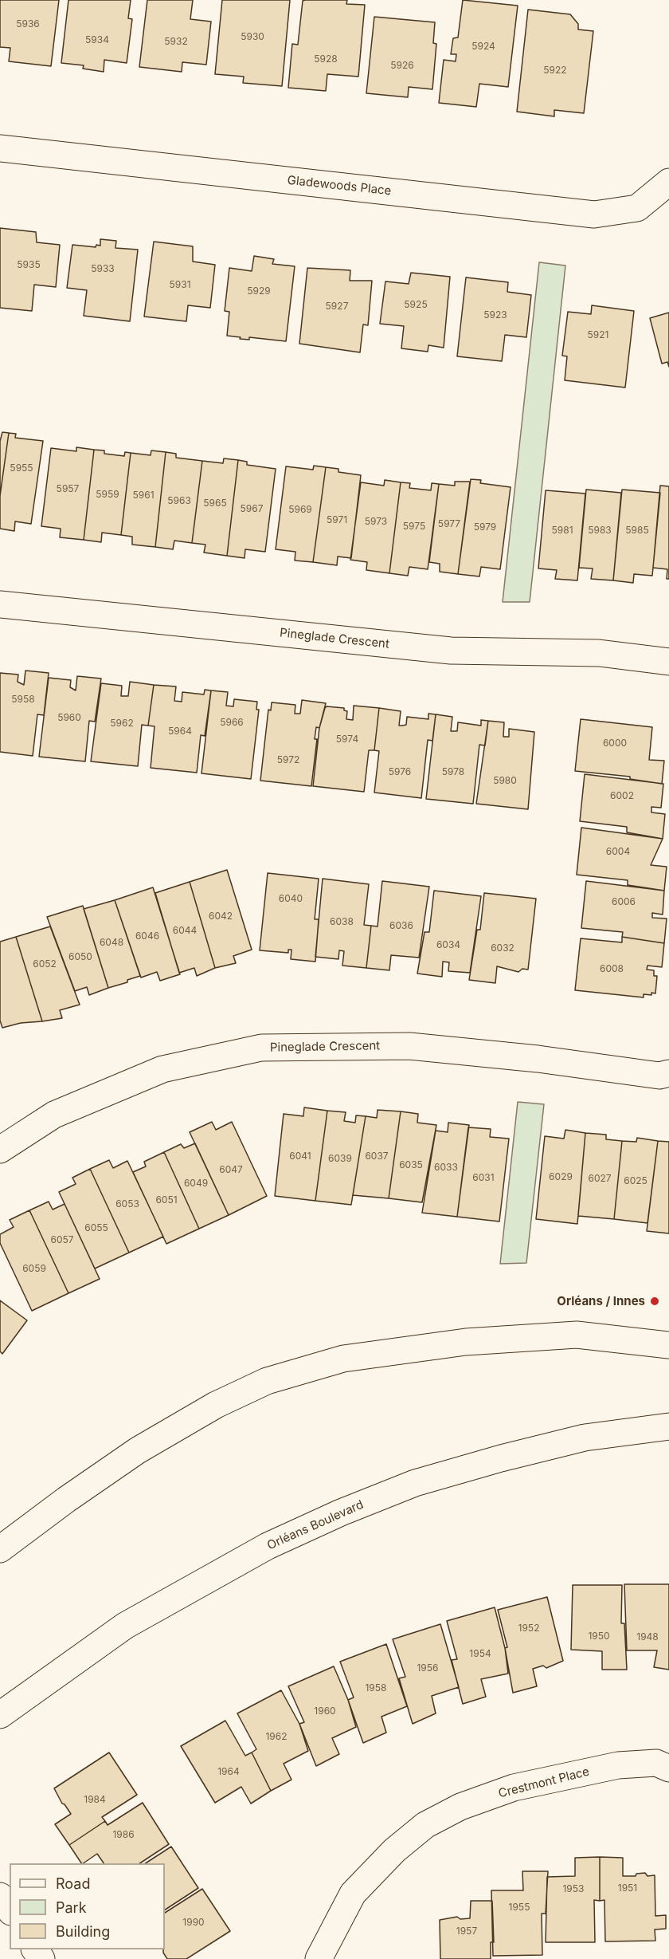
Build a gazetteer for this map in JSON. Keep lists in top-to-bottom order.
{
  "streets": {
    "street": [
      "Gladewoods Place",
      "Pineglade Crescent",
      "Orléans Boulevard",
      "Crestmont Place"
    ]
  },
  "places": ["Orléans / Innes"],
  "house_numbers": [
    "5936",
    "5930",
    "5934",
    "5932",
    "5924",
    "5928",
    "5926",
    "5922",
    "5935",
    "5933",
    "5931",
    "5929",
    "5925",
    "5927",
    "5923",
    "5921",
    "5955",
    "5957",
    "5959",
    "5961",
    "5963",
    "5965",
    "5967",
    "5969",
    "5971",
    "5973",
    "5977",
    "5975",
    "5979",
    "5981",
    "5983",
    "5985",
    "5958",
    "5960",
    "5966",
    "5962",
    "5964",
    "5974",
    "6000",
    "5972",
    "5976",
    "5978",
    "5980",
    "6002",
    "6004",
    "6040",
    "6006",
    "6042",
    "6038",
    "6036",
    "6044",
    "6046",
    "6048",
    "6034",
    "6032",
    "6050",
    "6052",
    "6008",
    "6041",
    "6037",
    "6039",
    "6035",
    "6033",
    "6047",
    "6029",
    "6031",
    "6027",
    "6025",
    "6049",
    "6051",
    "6053",
    "6055",
    "6057",
    "6059",
    "1952",
    "1950",
    "1948",
    "1954",
    "1956",
    "1958",
    "1960",
    "1962",
    "1964",
    "1984",
    "1986",
    "1951",
    "1953",
    "1955",
    "1990",
    "1957"
  ],
  "legend": ["Road", "Park", "Building"]
}
